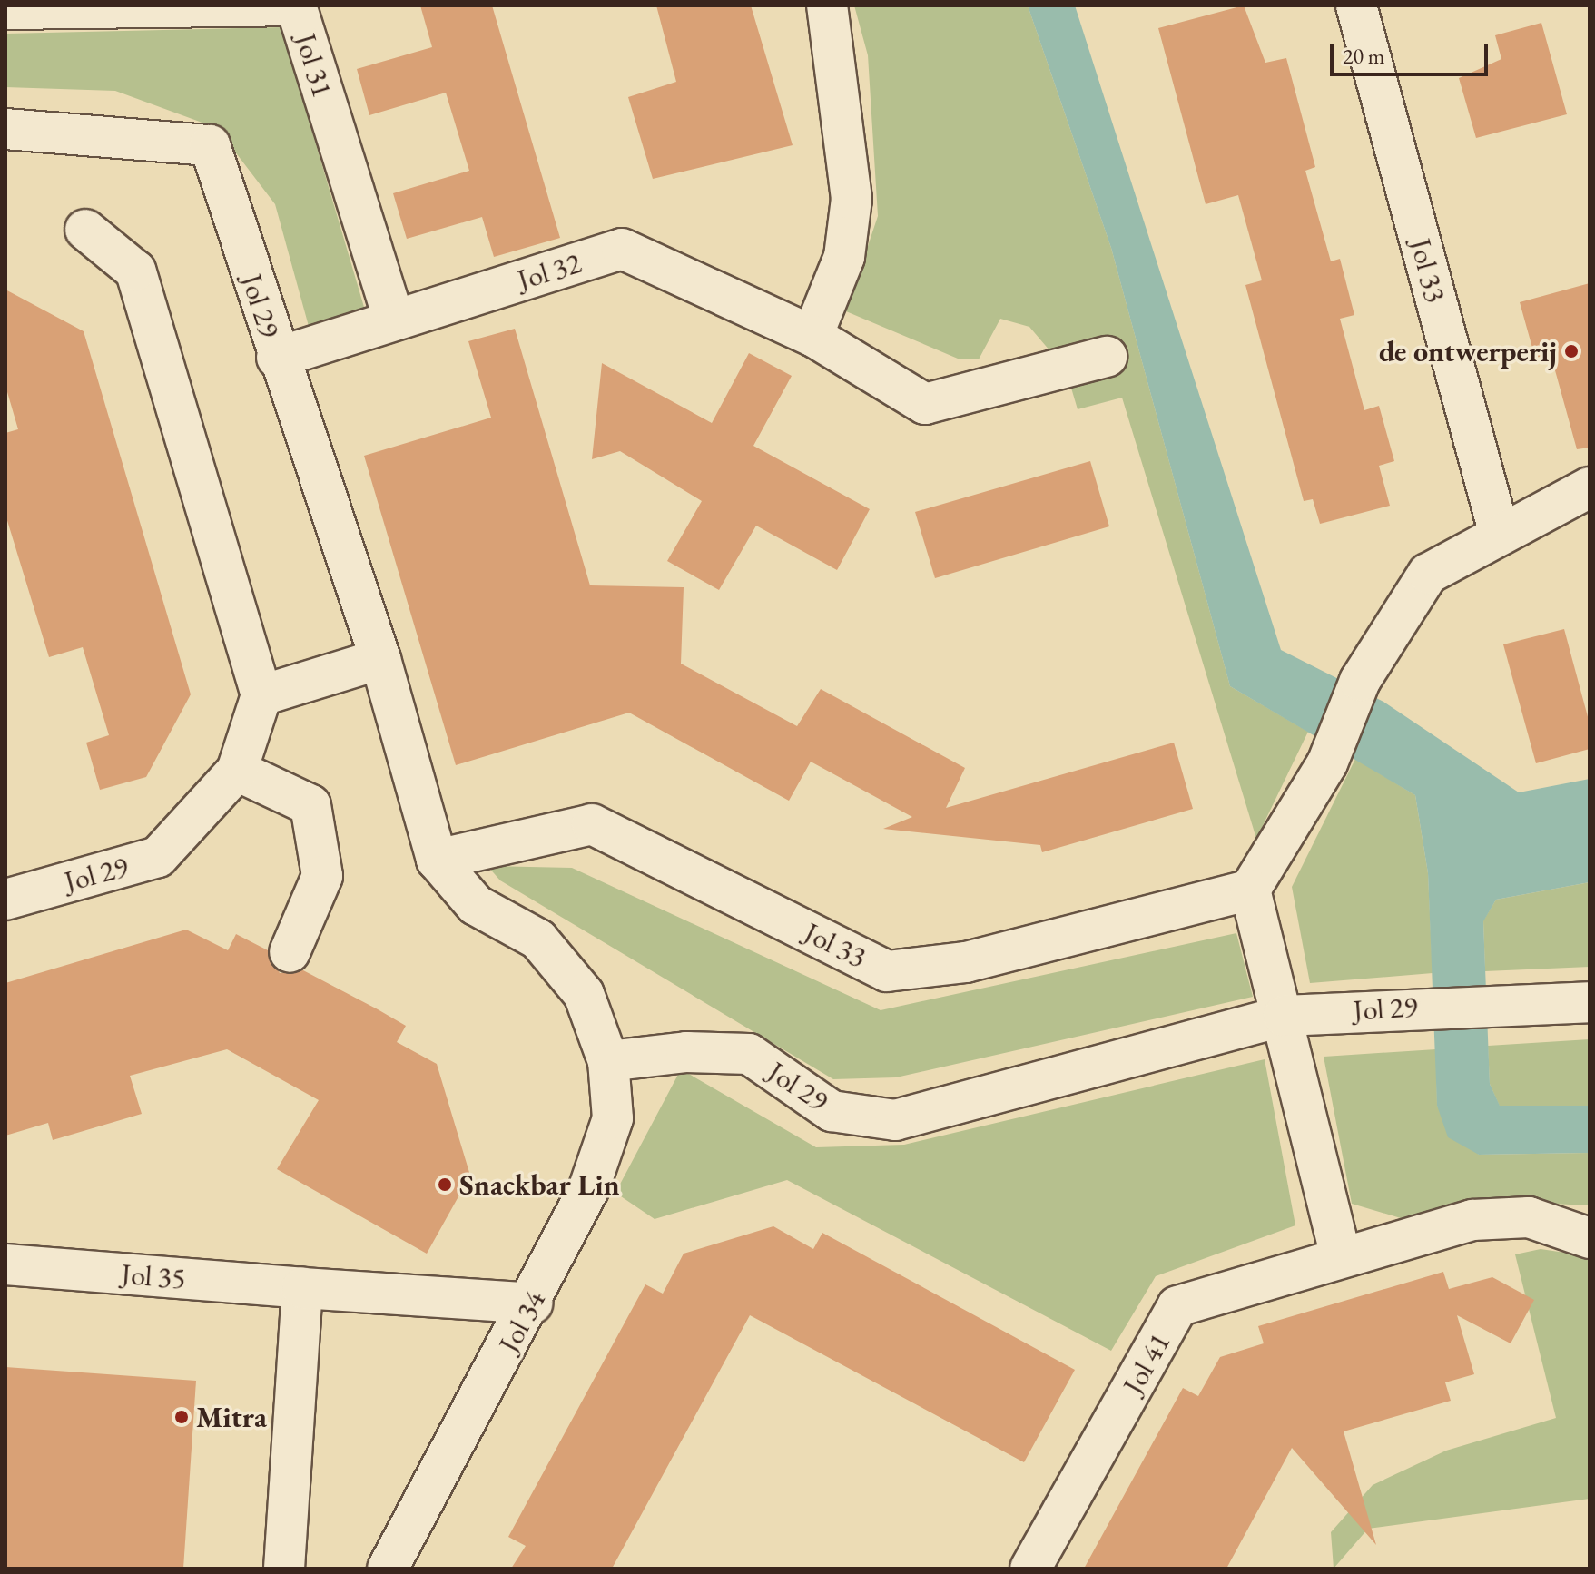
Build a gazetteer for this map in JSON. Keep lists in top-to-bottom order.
{
  "streets": {
    "street": [
      "Jol 31",
      "Jol 33",
      "Jol 32",
      "Jol 29",
      "Jol 35",
      "Jol 34",
      "Jol 41"
    ]
  },
  "crossings": [
    ["Jol 31", "Jol 32"],
    ["Jol 33", "Jol 29"],
    ["Jol 32", "Jol 29"],
    ["Jol 29", "Jol 34"],
    ["Jol 35", "Jol 34"]
  ],
  "places": ["de ontwerperij", "Snackbar Lin", "Mitra"],
  "scale_bar": "20 m"
}
